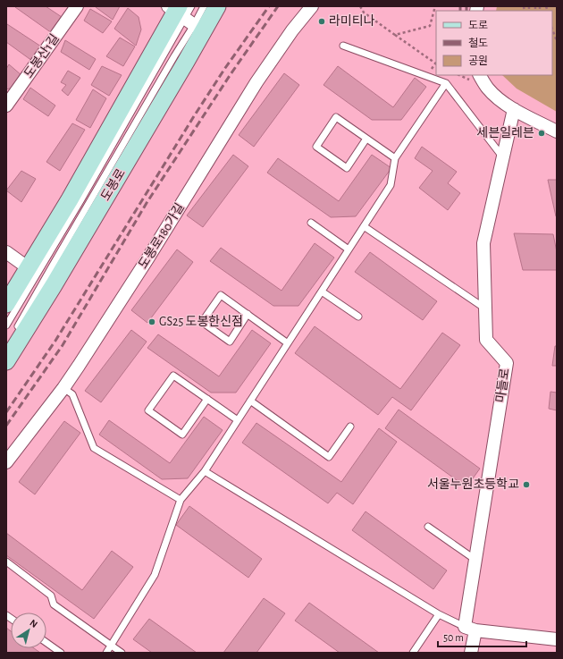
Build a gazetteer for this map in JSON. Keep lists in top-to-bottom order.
{
  "streets": {
    "main road": ["도봉로"],
    "street": ["도봉산1길", "도봉로180가길", "마들로"]
  },
  "places": [
    "라미티나",
    "세븐일레븐",
    "GS25 도봉한신점",
    "서울누원초등학교"
  ],
  "legend": ["도로", "철도", "공원"],
  "scale_bar": "50 m",
  "north": "top right"
}
